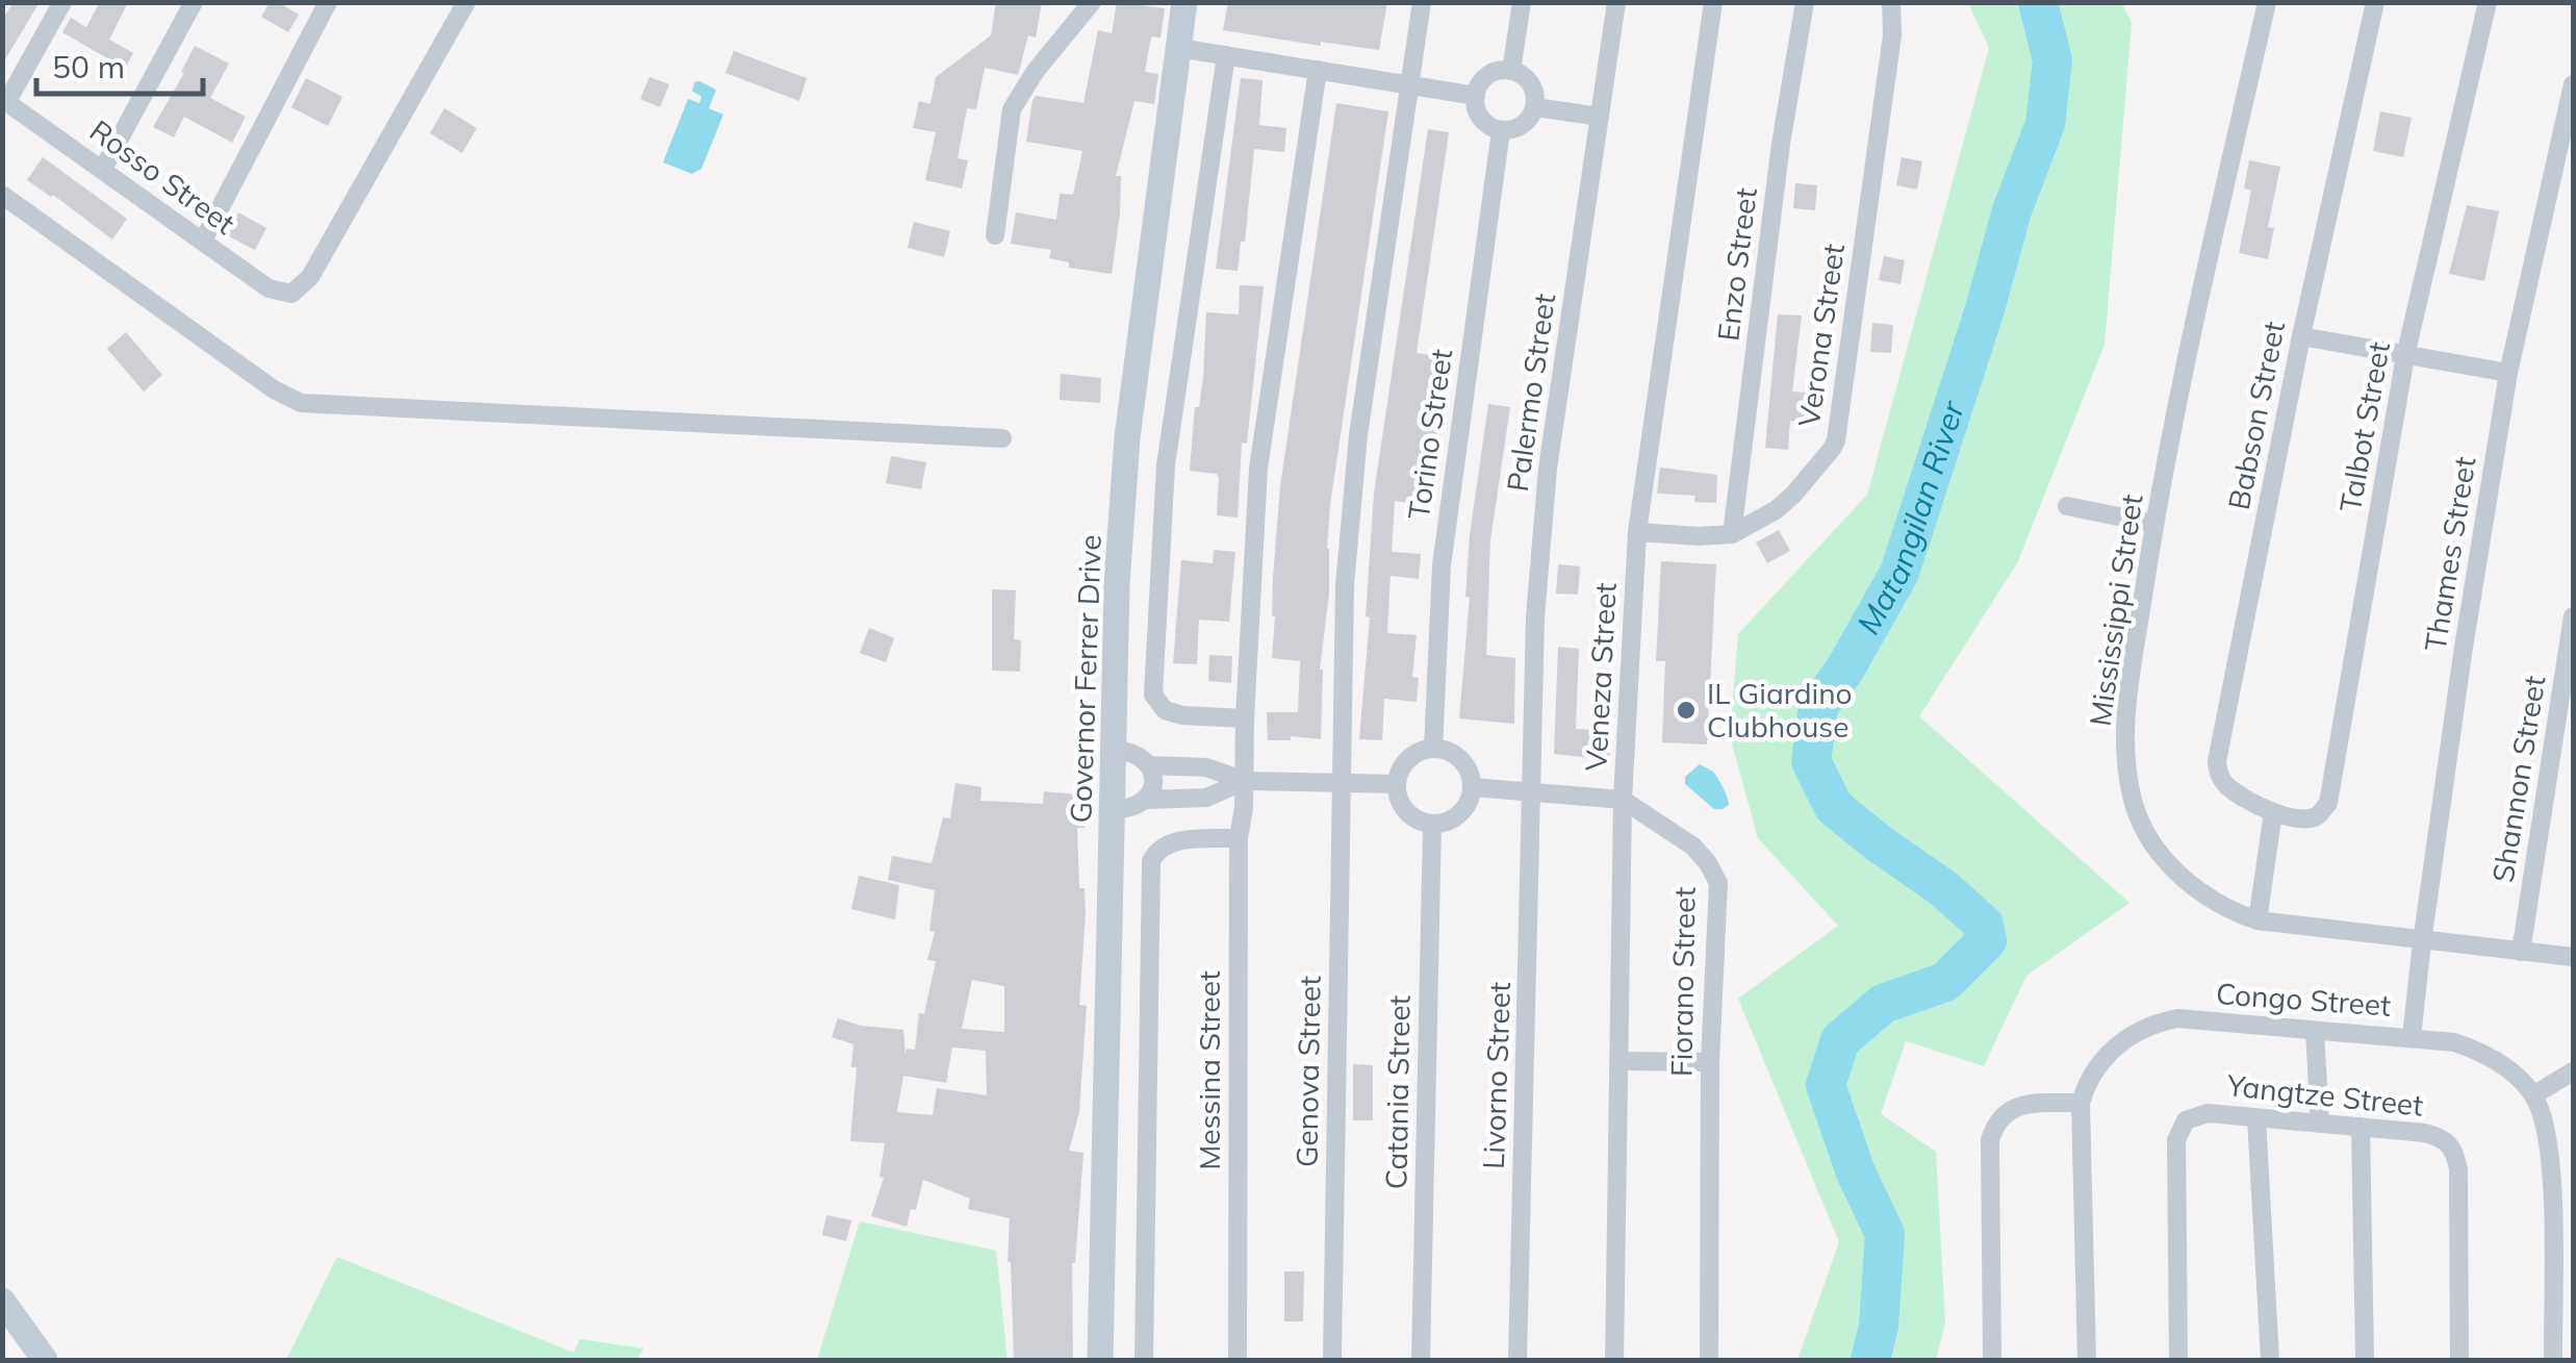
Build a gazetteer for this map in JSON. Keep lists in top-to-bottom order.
{
  "streets": {
    "main road": ["Governor Ferrer Drive"],
    "street": [
      "Rosso Street",
      "Enzo Street",
      "Verona Street",
      "Palermo Street",
      "Babson Street",
      "Talbot Street",
      "Torino Street",
      "Thames Street",
      "Mississippi Street",
      "Veneza Street",
      "Shannon Street",
      "Fiorano Street",
      "Congo Street",
      "Messina Street",
      "Genova Street",
      "Livorno Street",
      "Catania Street",
      "Yangtze Street"
    ]
  },
  "crossings": [
    ["Enzo Street", "Verona Street"],
    ["Verona Street", "Veneza Street"],
    ["Palermo Street", "Fiorano Street"],
    ["Palermo Street", "Livorno Street"],
    ["Babson Street", "Talbot Street"],
    ["Torino Street", "Fiorano Street"],
    ["Torino Street", "Catania Street"],
    ["Thames Street", "Mississippi Street"],
    ["Thames Street", "Congo Street"],
    ["Mississippi Street", "Shannon Street"],
    ["Veneza Street", "Fiorano Street"],
    ["Fiorano Street", "Livorno Street"],
    ["Fiorano Street", "Catania Street"]
  ],
  "water": ["Matangilan River"],
  "places": ["IL Giardino Clubhouse"],
  "scale_bar": "50 m"
}
